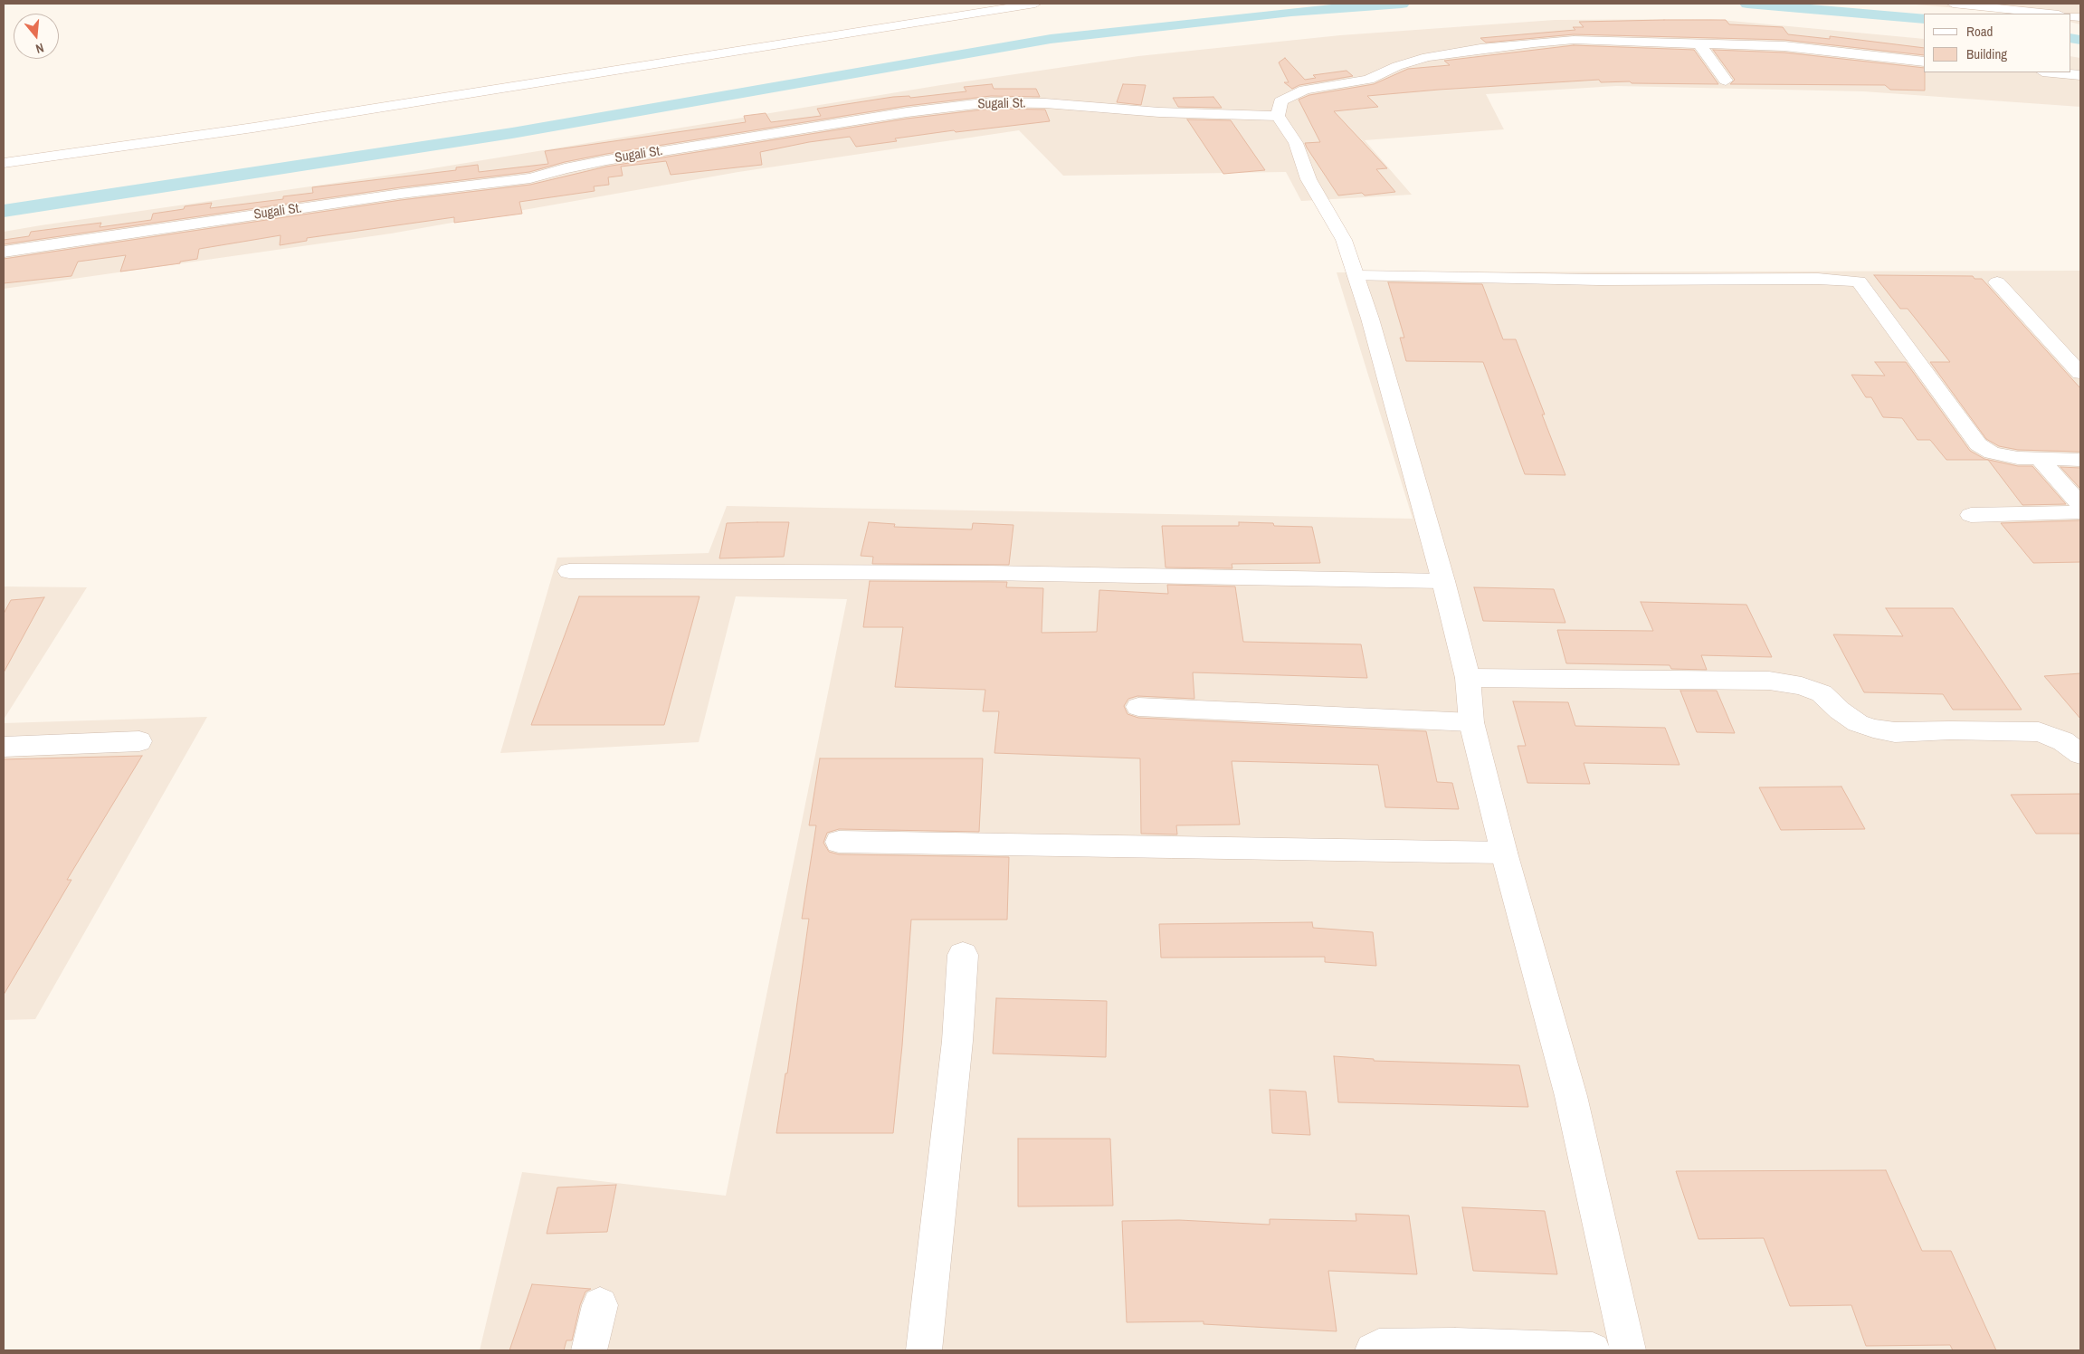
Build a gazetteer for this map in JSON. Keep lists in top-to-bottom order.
{
  "streets": {
    "street": ["Sugali St."]
  },
  "legend": ["Road", "Building"],
  "north": "bottom"
}
